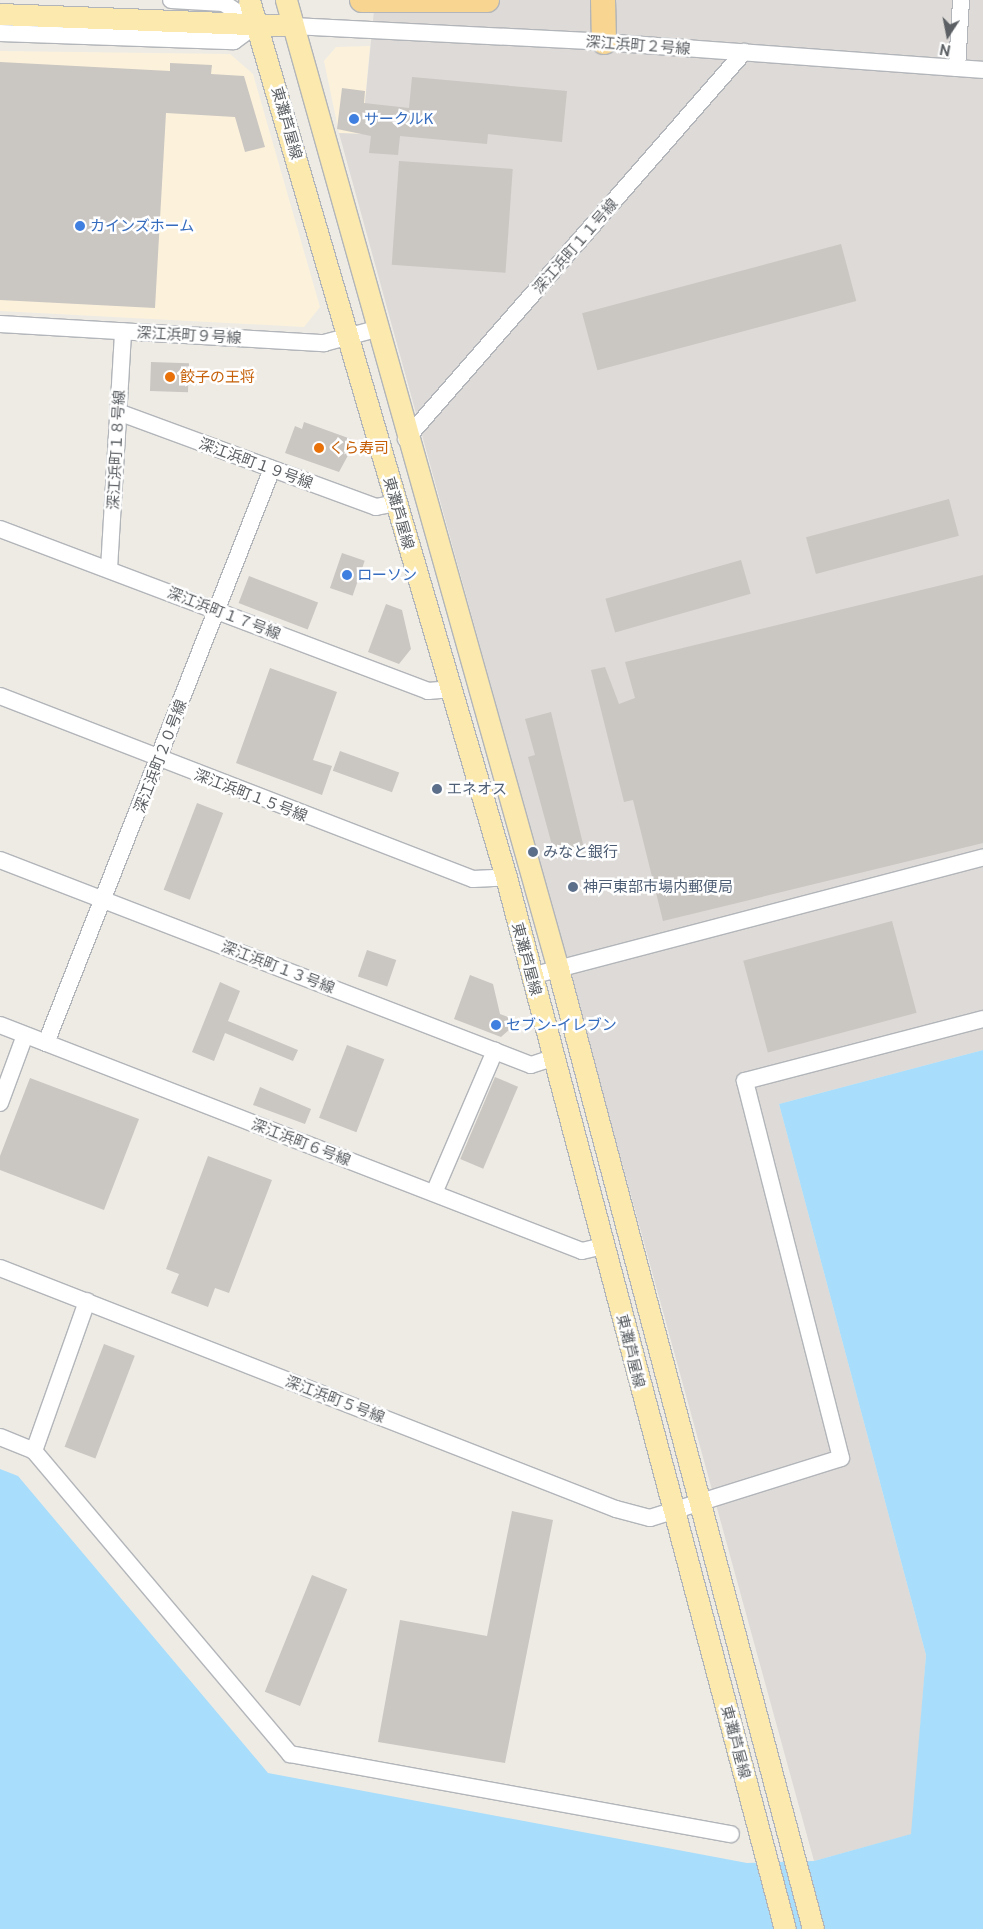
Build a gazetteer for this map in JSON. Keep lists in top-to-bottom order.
{
  "streets": {
    "main road": ["東灘芦屋線"],
    "street": [
      "深江浜町２号線",
      "深江浜町１１号線",
      "深江浜町９号線",
      "深江浜町１８号線",
      "深江浜町１９号線",
      "深江浜町１７号線",
      "深江浜町２０号線",
      "深江浜町１５号線",
      "深江浜町１３号線",
      "深江浜町６号線",
      "深江浜町５号線"
    ]
  },
  "crossings": [
    ["深江浜町２号線", "東灘芦屋線"],
    ["深江浜町２号線", "深江浜町１１号線"],
    ["東灘芦屋線", "深江浜町１１号線"],
    ["東灘芦屋線", "深江浜町９号線"],
    ["東灘芦屋線", "深江浜町１９号線"],
    ["東灘芦屋線", "深江浜町１７号線"],
    ["東灘芦屋線", "深江浜町１５号線"],
    ["東灘芦屋線", "深江浜町１３号線"],
    ["東灘芦屋線", "深江浜町６号線"],
    ["東灘芦屋線", "深江浜町５号線"],
    ["深江浜町９号線", "深江浜町１８号線"],
    ["深江浜町１８号線", "深江浜町１９号線"],
    ["深江浜町１８号線", "深江浜町１７号線"],
    ["深江浜町１９号線", "深江浜町２０号線"],
    ["深江浜町１７号線", "深江浜町２０号線"],
    ["深江浜町２０号線", "深江浜町１５号線"],
    ["深江浜町２０号線", "深江浜町１３号線"],
    ["深江浜町２０号線", "深江浜町６号線"]
  ],
  "places": [
    "サークルK",
    "カインズホーム",
    "餃子の王将",
    "くら寿司",
    "ローソン",
    "エネオス",
    "みなと銀行",
    "神戸東部市場内郵便局",
    "セブン-イレブン"
  ],
  "north": "bottom"
}
